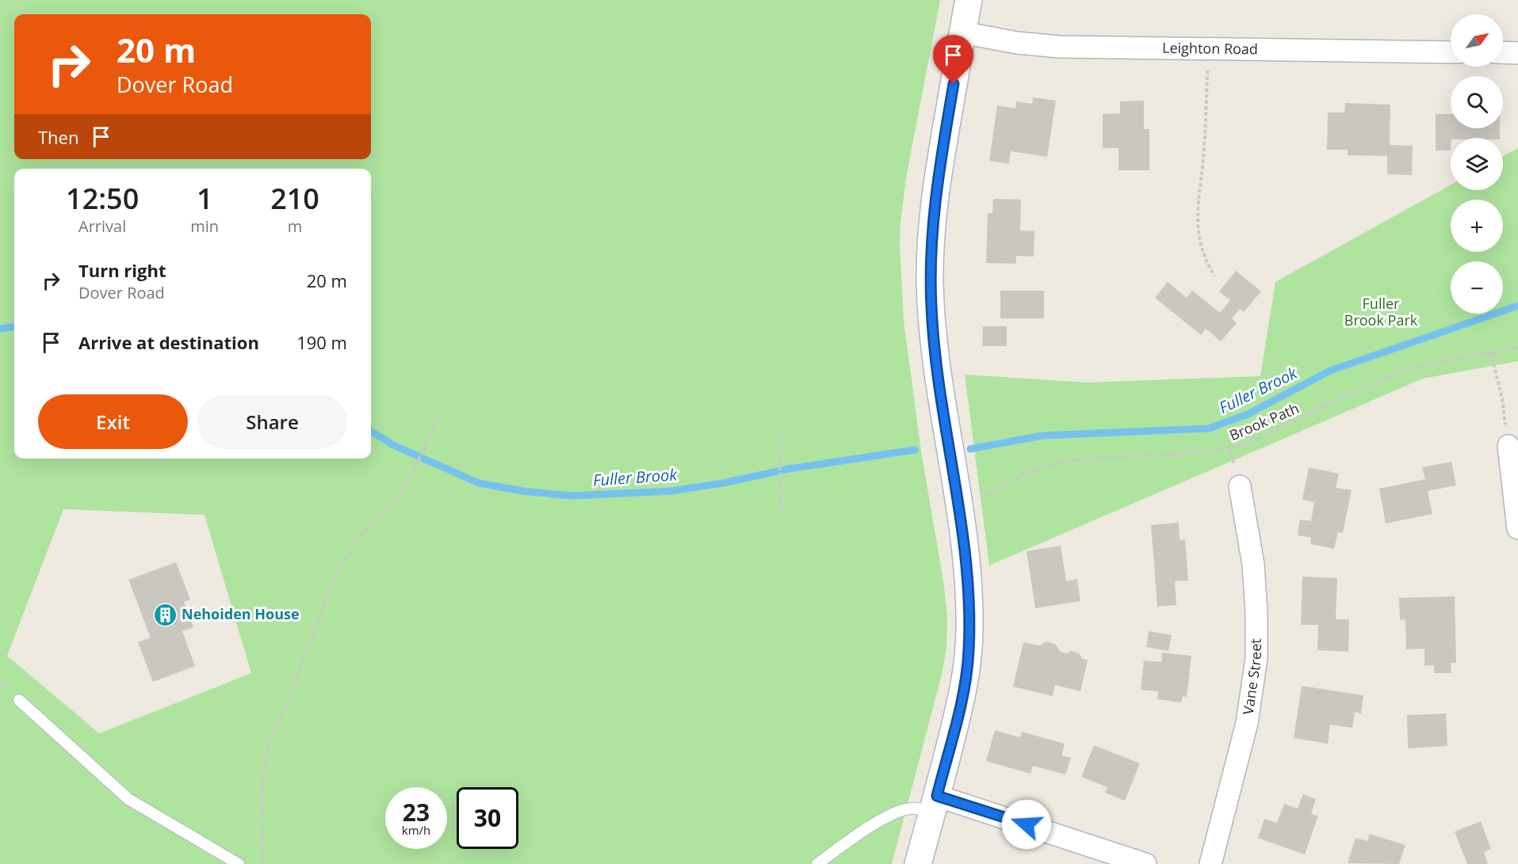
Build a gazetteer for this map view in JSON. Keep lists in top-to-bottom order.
{
  "streets": {
    "street": ["Leighton Road", "Vane Street"],
    "path": ["Brook Path"]
  },
  "water": ["Fuller Brook"],
  "parks": ["Fuller Brook Park"],
  "places": {
    "building": ["Nehoiden House"]
  },
  "north": "top right",
  "page": {
    "map_buttons": ["+", "−"],
    "turn": ["20 m", "Dover Road"],
    "then": "Then",
    "eta": [
      "12:50",
      "Arrival",
      "1",
      "min",
      "210",
      "m"
    ],
    "list": [
      {
        "name": "Turn right",
        "note": "Dover Road",
        "value": "20 m"
      },
      {
        "name": "Arrive at destination",
        "value": "190 m"
      }
    ],
    "buttons": ["Exit", "Share"],
    "speed": "23 km/h",
    "limit": "30"
  }
}
